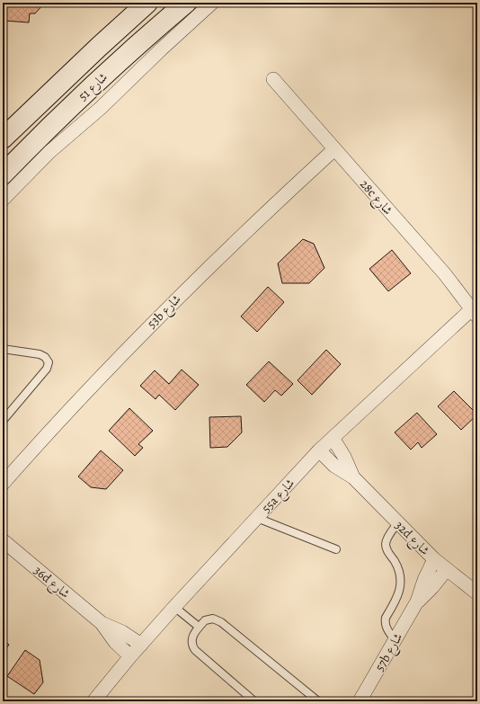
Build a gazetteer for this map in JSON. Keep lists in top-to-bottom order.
{
  "streets": {
    "street": [
      "شارع 51",
      "28c شارع",
      "53b شارع",
      "55a شارع",
      "32d شارع",
      "36d شارع",
      "57b شارع"
    ]
  },
  "crossings": [
    ["28c شارع", "53b شارع"],
    ["28c شارع", "55a شارع"],
    ["55a شارع", "32d شارع"],
    ["55a شارع", "36d شارع"],
    ["32d شارع", "57b شارع"]
  ]
}
